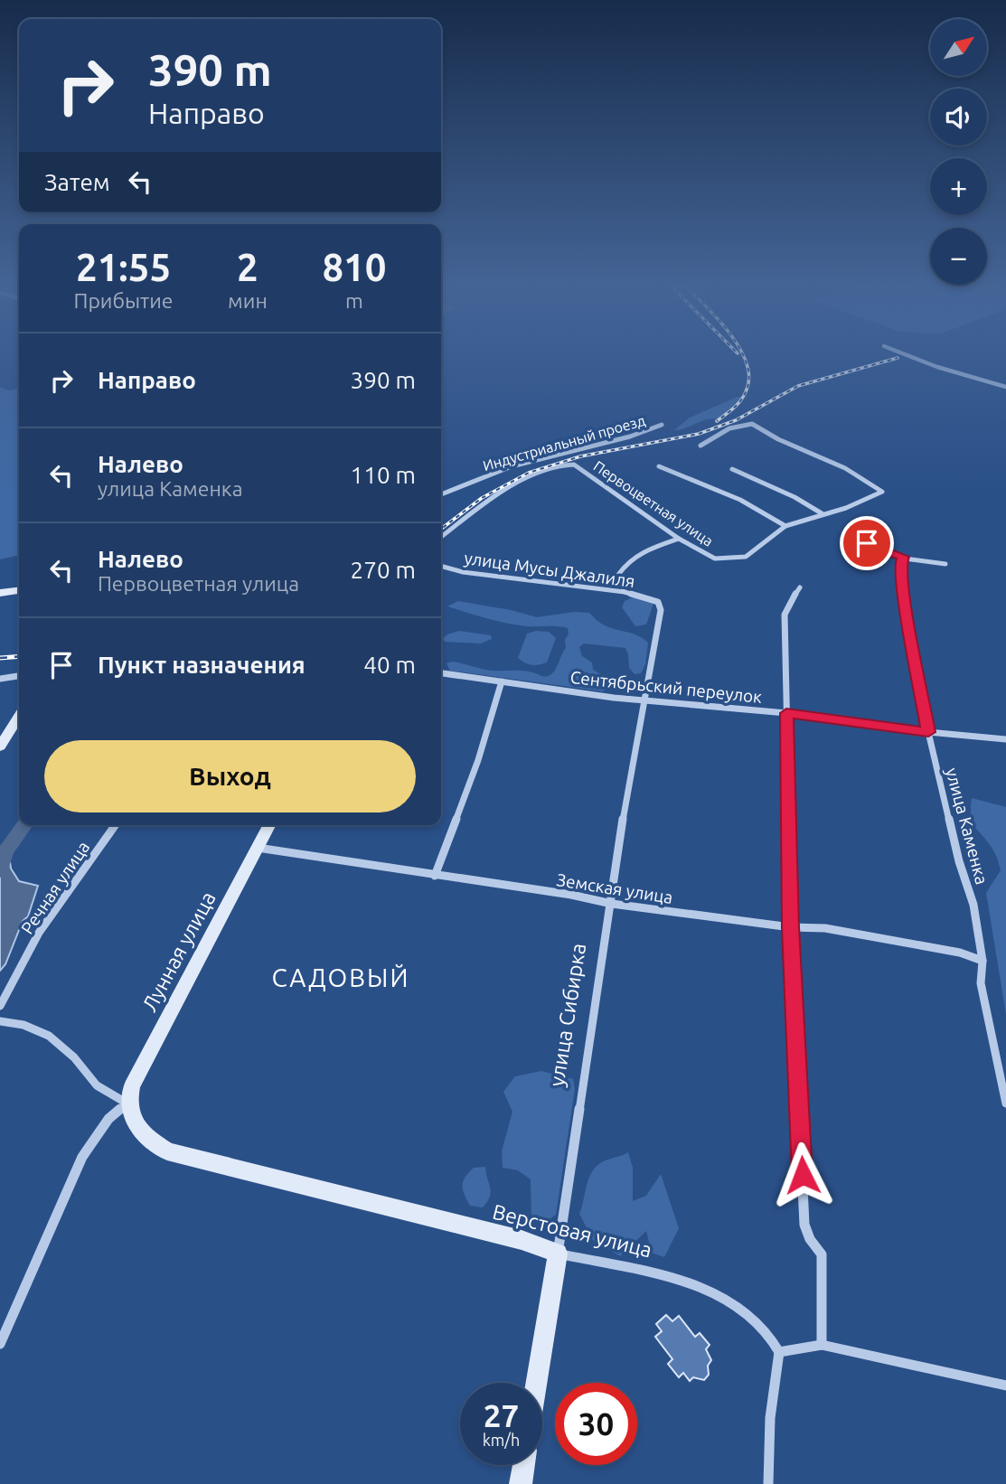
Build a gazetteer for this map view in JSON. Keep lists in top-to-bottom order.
{
  "streets": {
    "street": [
      "Индустриальный проезд",
      "Первоцветная улица",
      "улица Мусы Джалиля",
      "Сентябрьский переулок",
      "улица Каменка",
      "Речная улица",
      "Земская улица",
      "Лунная улица",
      "улица Сибирка",
      "Верстовая улица"
    ]
  },
  "crossings": [
    ["улица Мусы Джалиля", "улица Сибирка"],
    ["Сентябрьский переулок", "улица Каменка"],
    ["Сентябрьский переулок", "улица Сибирка"],
    ["улица Каменка", "Земская улица"],
    ["Земская улица", "Лунная улица"],
    ["Земская улица", "улица Сибирка"],
    ["Лунная улица", "Верстовая улица"],
    ["улица Сибирка", "Верстовая улица"]
  ],
  "districts": ["САДОВЫЙ"],
  "north": "top right",
  "page": {
    "map_buttons": ["+", "−"],
    "turn": ["390 m", "Направо"],
    "then": "Затем",
    "eta": [
      "21:55",
      "Прибытие",
      "2",
      "мин",
      "810",
      "m"
    ],
    "list": [
      {
        "name": "Направо",
        "value": "390 m"
      },
      {
        "name": "Налево",
        "note": "улица Каменка",
        "value": "110 m"
      },
      {
        "name": "Налево",
        "note": "Первоцветная улица",
        "value": "270 m"
      },
      {
        "name": "Пункт назначения",
        "value": "40 m"
      }
    ],
    "buttons": "Выход",
    "speed": "27 km/h",
    "limit": "30"
  }
}
